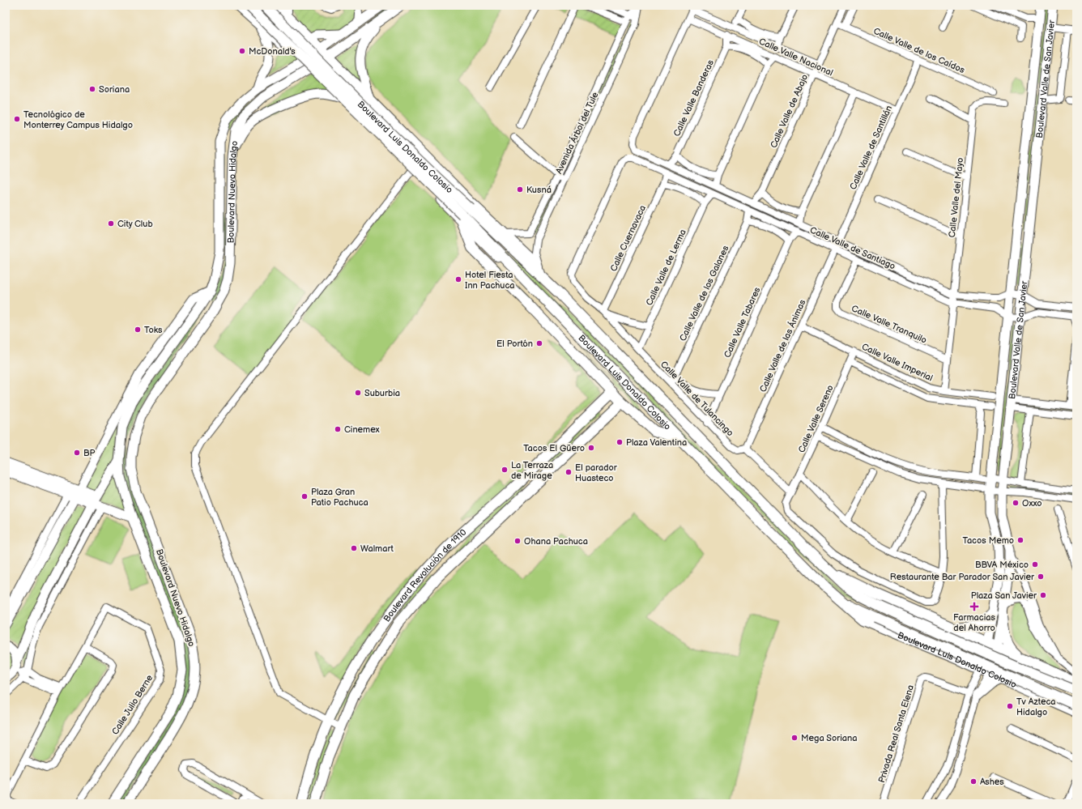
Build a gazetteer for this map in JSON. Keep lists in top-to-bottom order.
{
  "streets": {
    "main road": ["Boulevard Luis Donaldo Colosio", "Boulevard Revolución de 1910"],
    "street": [
      "Calle Valle de los Caídos",
      "Calle Valle Nacional",
      "Boulevard Valle de San Javier",
      "Calle Valle Banderas",
      "Calle Valle de Abajo",
      "Avenida Árbol del Tule",
      "Calle Valle de Santillán",
      "Boulevard Nuevo Hidalgo",
      "Calle Valle del Mayo",
      "Calle Cuernavaca",
      "Calle Valle de Santiago",
      "Calle Valle de Lerma",
      "Calle Valle de los Galanes",
      "Calle Valle Tabares",
      "Calle Valle Tranquilo",
      "Calle Valle de las Ánimas",
      "Calle Valle Imperial",
      "Calle Valle de Tulancingo",
      "Calle Valle Sereno",
      "Calle Julio Berne",
      "Privada Real Santa Elena"
    ]
  },
  "crossings": [
    ["Calle Valle de los Caídos", "Calle Valle de Abajo"],
    ["Calle Valle de los Caídos", "Calle Valle de Santillán"],
    ["Calle Valle Nacional", "Calle Valle Banderas"],
    ["Calle Valle Nacional", "Calle Valle de Abajo"],
    ["Calle Valle Nacional", "Calle Valle de Santillán"],
    ["Calle Valle Nacional", "Calle Valle de Santiago"],
    ["Boulevard Valle de San Javier", "Boulevard Luis Donaldo Colosio"],
    ["Boulevard Valle de San Javier", "Calle Valle de Santiago"],
    ["Calle Valle Banderas", "Calle Valle de Santiago"],
    ["Calle Valle de Abajo", "Calle Valle de Santiago"],
    ["Avenida Árbol del Tule", "Boulevard Luis Donaldo Colosio"],
    ["Boulevard Luis Donaldo Colosio", "Boulevard Nuevo Hidalgo"],
    ["Calle Valle de Santillán", "Calle Valle de Santiago"],
    ["Calle Valle del Mayo", "Calle Valle de Santiago"],
    ["Calle Valle del Mayo", "Calle Valle Tranquilo"],
    ["Calle Valle del Mayo", "Calle Valle Imperial"],
    ["Calle Cuernavaca", "Calle Valle de Santiago"],
    ["Calle Cuernavaca", "Calle Valle de Tulancingo"],
    ["Calle Valle de Santiago", "Calle Valle de Lerma"],
    ["Calle Valle de Santiago", "Calle Valle de los Galanes"],
    ["Calle Valle de Santiago", "Calle Valle Tabares"],
    ["Calle Valle de Santiago", "Calle Valle Tranquilo"],
    ["Calle Valle de Santiago", "Calle Valle de las Ánimas"],
    ["Calle Valle de Santiago", "Calle Valle de Tulancingo"],
    ["Calle Valle de Lerma", "Calle Valle de Tulancingo"],
    ["Calle Valle de los Galanes", "Calle Valle de Tulancingo"],
    ["Calle Valle Tabares", "Calle Valle de Tulancingo"],
    ["Calle Valle de las Ánimas", "Calle Valle Imperial"],
    ["Calle Valle de las Ánimas", "Calle Valle de Tulancingo"],
    ["Calle Valle Imperial", "Calle Valle Sereno"]
  ],
  "places": {
    "other": [
      "McDonald's",
      "Soriana",
      "Tecnológico de Monterrey Campus Hidalgo",
      "Kusná",
      "City Club",
      "Hotel Fiesta Inn Pachuca",
      "Toks",
      "El Portón",
      "Suburbia",
      "Cinemex",
      "Plaza Valentina",
      "Tacos El Güero",
      "BP",
      "La Terraza de Mirage",
      "El parador Huasteco",
      "Plaza Gran Patio Pachuca",
      "Oxxo",
      "Tacos Memo",
      "Ohana Pachuca",
      "Walmart",
      "BBVA México",
      "Restaurante Bar Parador San Javier",
      "Plaza San Javier",
      "Tv Azteca Hidalgo",
      "Mega Soriana",
      "Ashes"
    ],
    "health": ["Farmacias del Ahorro"]
  }
}
